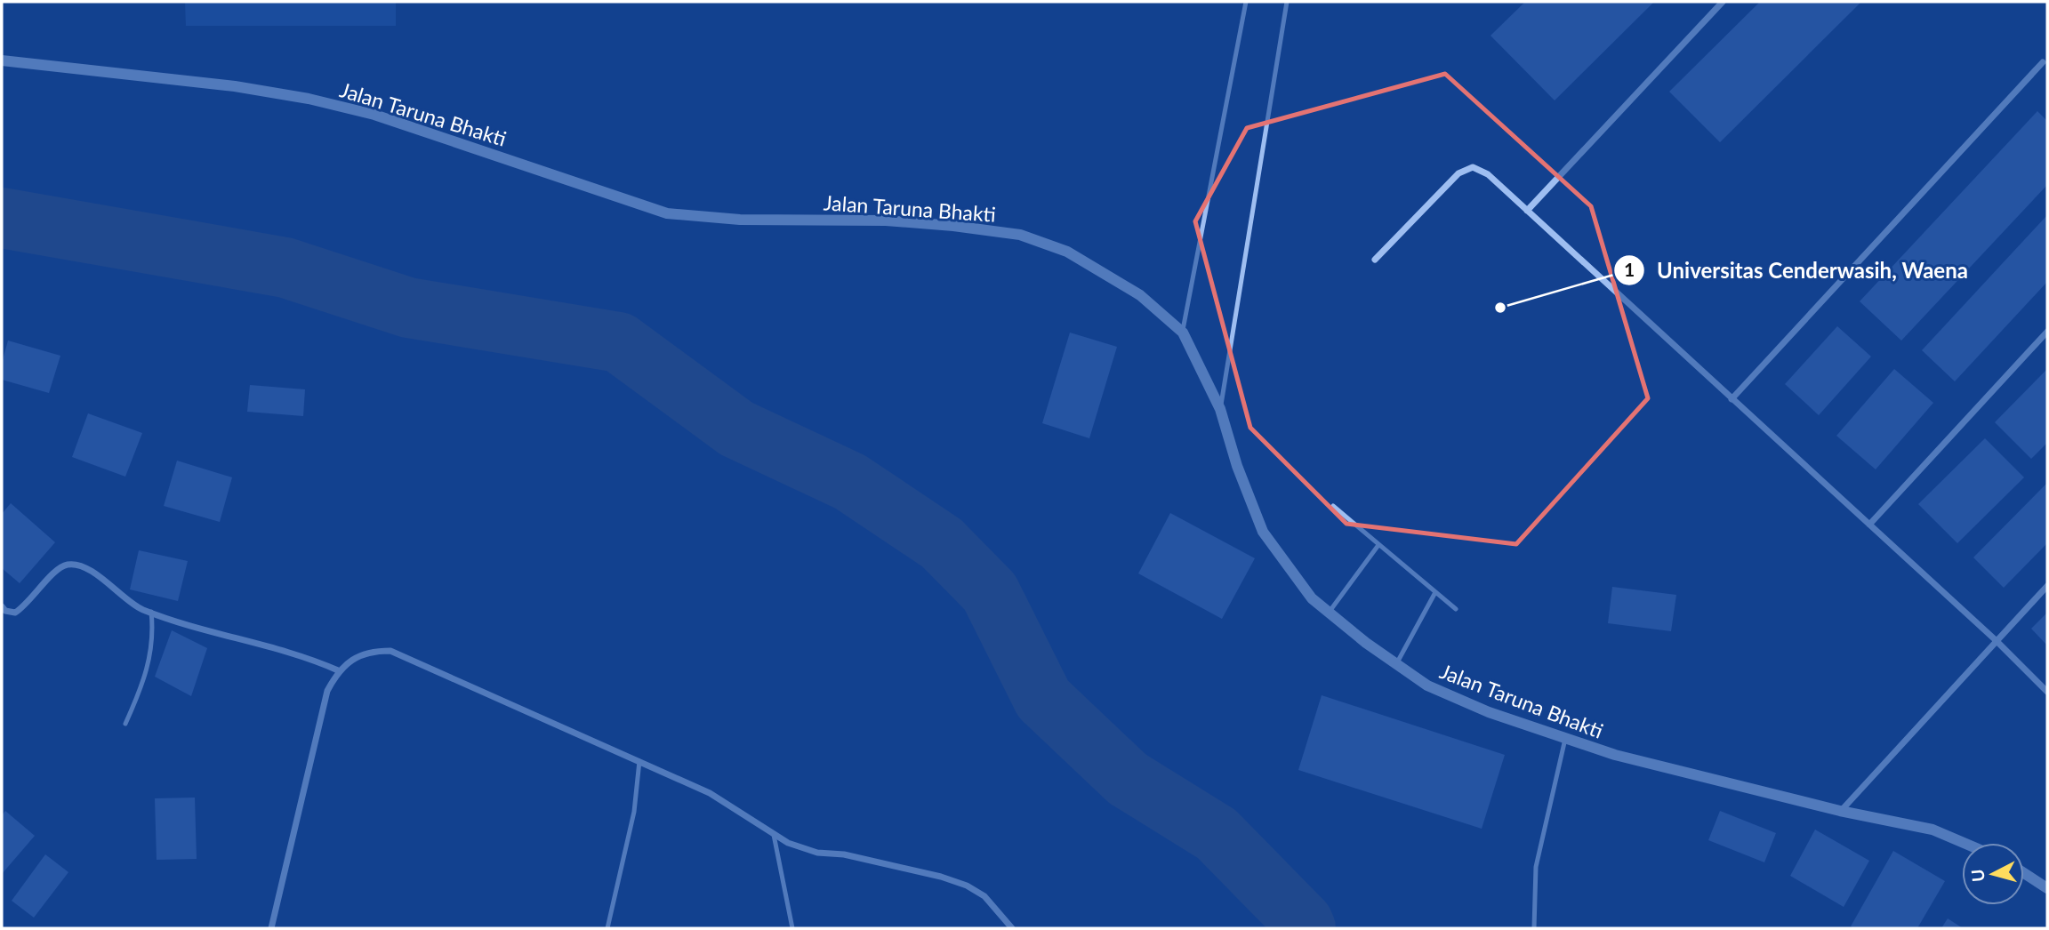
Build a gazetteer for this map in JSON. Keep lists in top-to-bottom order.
{
  "streets": {
    "street": ["Jalan Taruna Bhakti"]
  },
  "places": ["Universitas Cenderwasih, Waena"],
  "north": "left"
}
